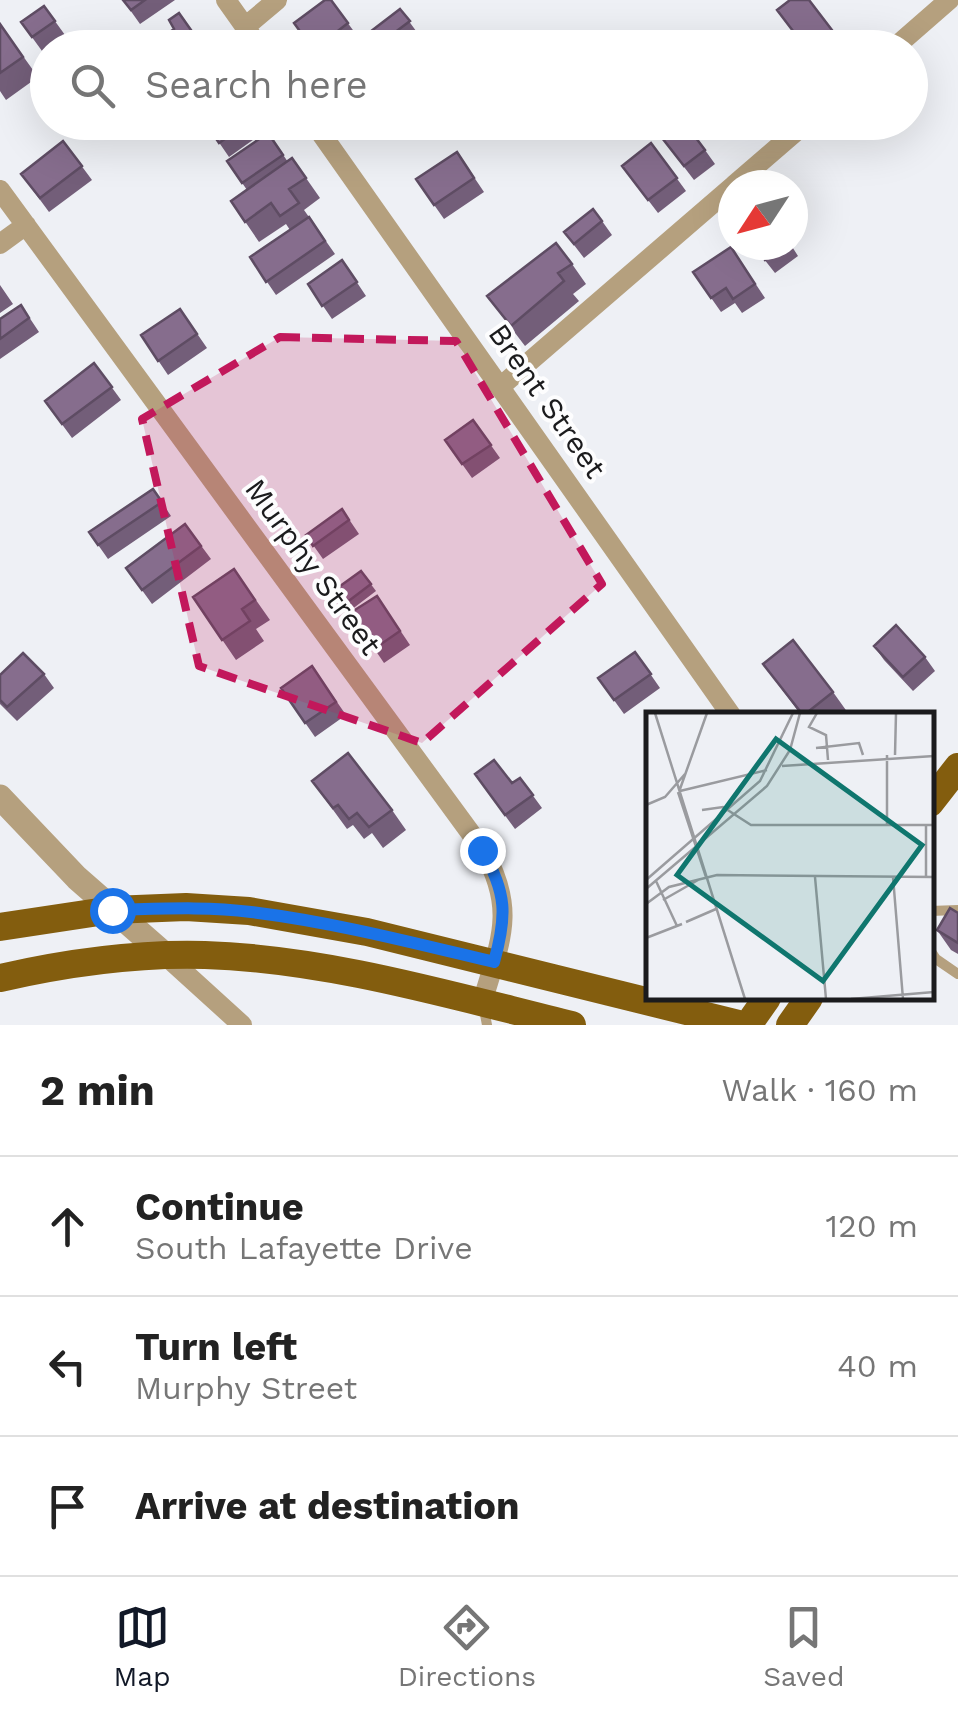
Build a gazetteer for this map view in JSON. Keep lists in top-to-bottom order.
{
  "streets": {
    "street": ["Brent Street", "Murphy Street"]
  },
  "north": "bottom left",
  "page": {
    "search": "Search here",
    "heading": ["2 min", "Walk · 160 m"],
    "list": [
      ["Continue", "South Lafayette Drive", "120 m"],
      ["Turn left", "Murphy Street", "40 m"],
      "Arrive at destination"
    ],
    "nav": ["Map", "Directions", "Saved"]
  }
}
